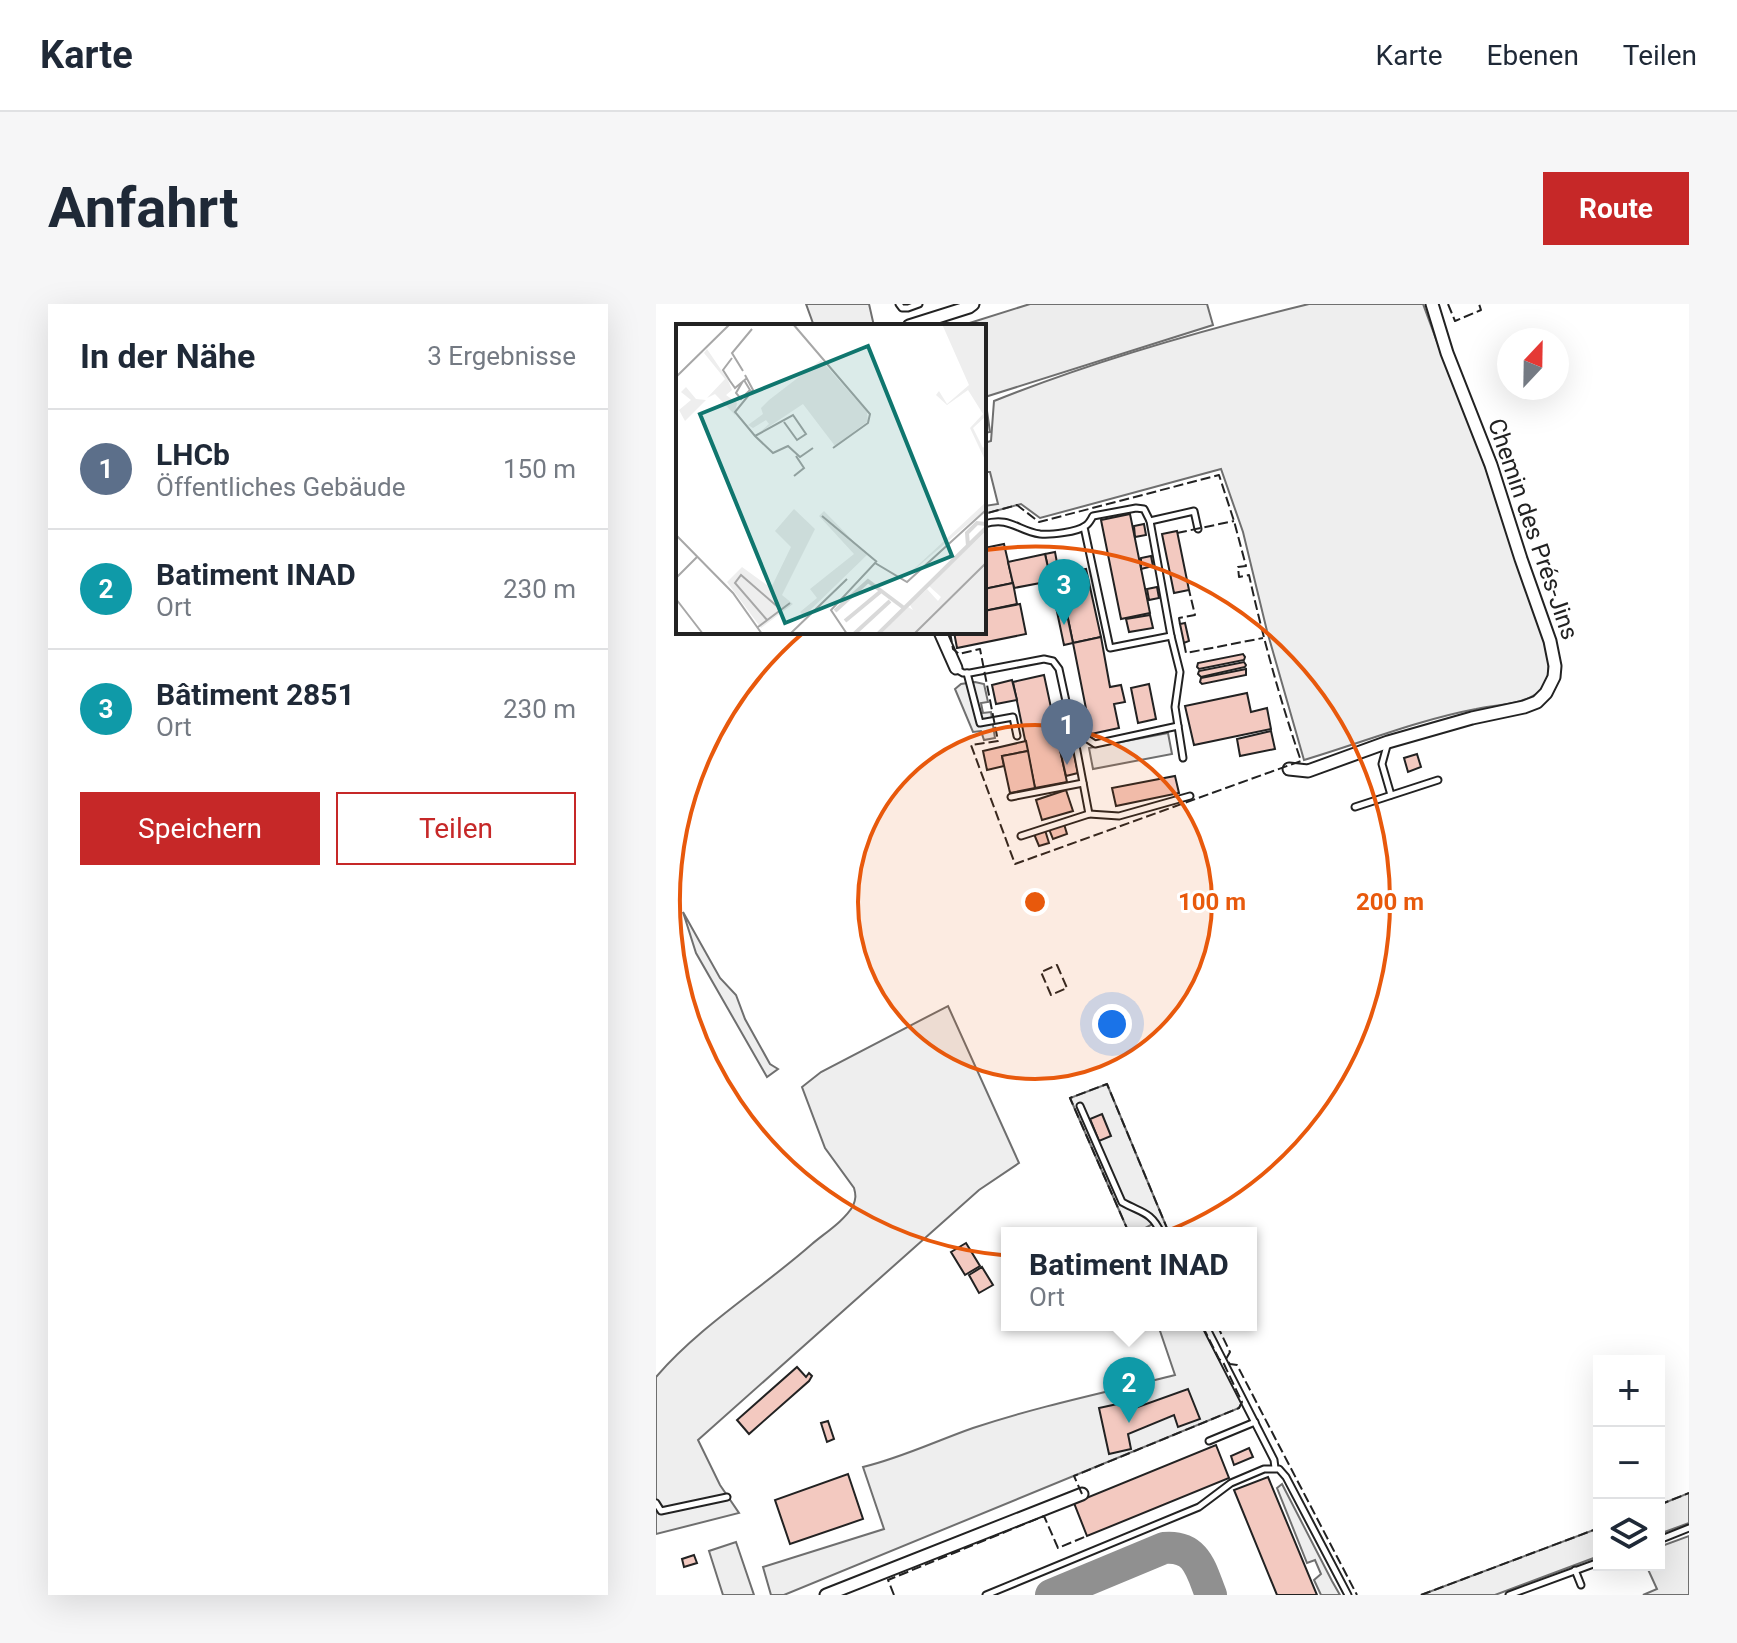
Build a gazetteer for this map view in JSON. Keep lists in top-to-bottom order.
{
  "streets": {
    "street": ["Chemin des Prés-Jins"]
  },
  "north": "top",
  "page": {
    "header": "Karte",
    "nav": ["Karte", "Ebenen", "Teilen"],
    "buttons": [
      "Route",
      ["Speichern", "Teilen"]
    ],
    "title": "Anfahrt",
    "heading": ["In der Nähe", "3 Ergebnisse"],
    "list": [
      {
        "mark": "1",
        "name": "LHCb",
        "note": "Öffentliches Gebäude",
        "value": "150 m"
      },
      {
        "mark": "2",
        "name": "Batiment INAD",
        "note": "Ort",
        "value": "230 m"
      },
      {
        "mark": "3",
        "name": "Bâtiment 2851",
        "note": "Ort",
        "value": "230 m"
      }
    ],
    "pins": ["3", "1", "2"],
    "popup": ["Batiment INAD", "Ort"],
    "map_buttons": ["+", "−"]
  },
  "rings": ["100 m", "200 m"]
}
